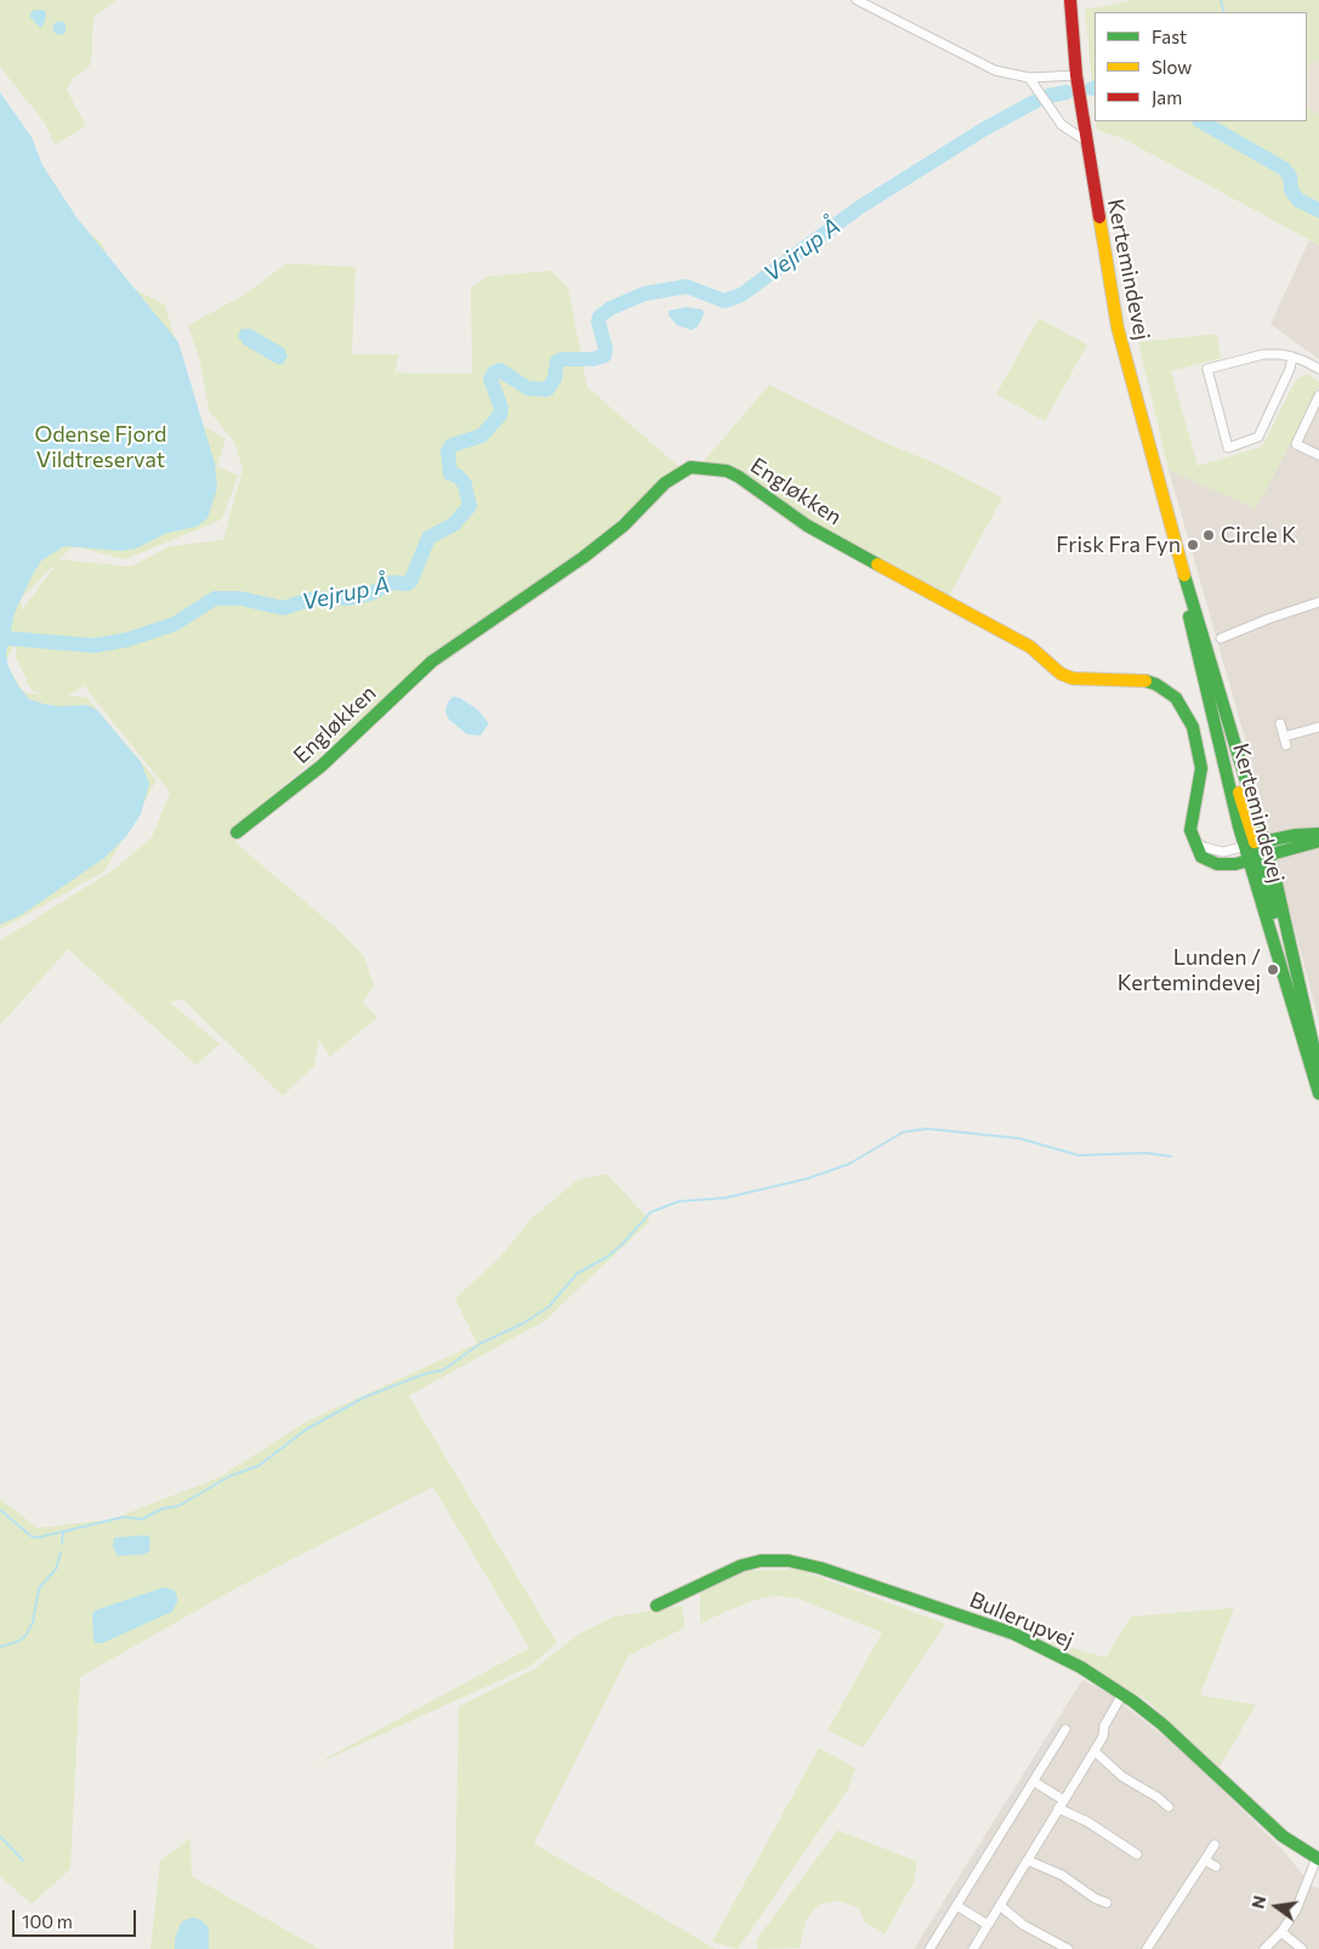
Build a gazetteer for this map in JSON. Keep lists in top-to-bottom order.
{
  "streets": {
    "street": ["Kertemindevej", "Engløkken", "Bullerupvej"]
  },
  "water": ["Vejrup Å"],
  "parks": ["Odense Fjord Vildtreservat"],
  "places": ["Circle K", "Frisk Fra Fyn", "Lunden / Kertemindevej"],
  "legend": ["Fast", "Slow", "Jam"],
  "scale_bar": "100 m",
  "north": "left"
}
